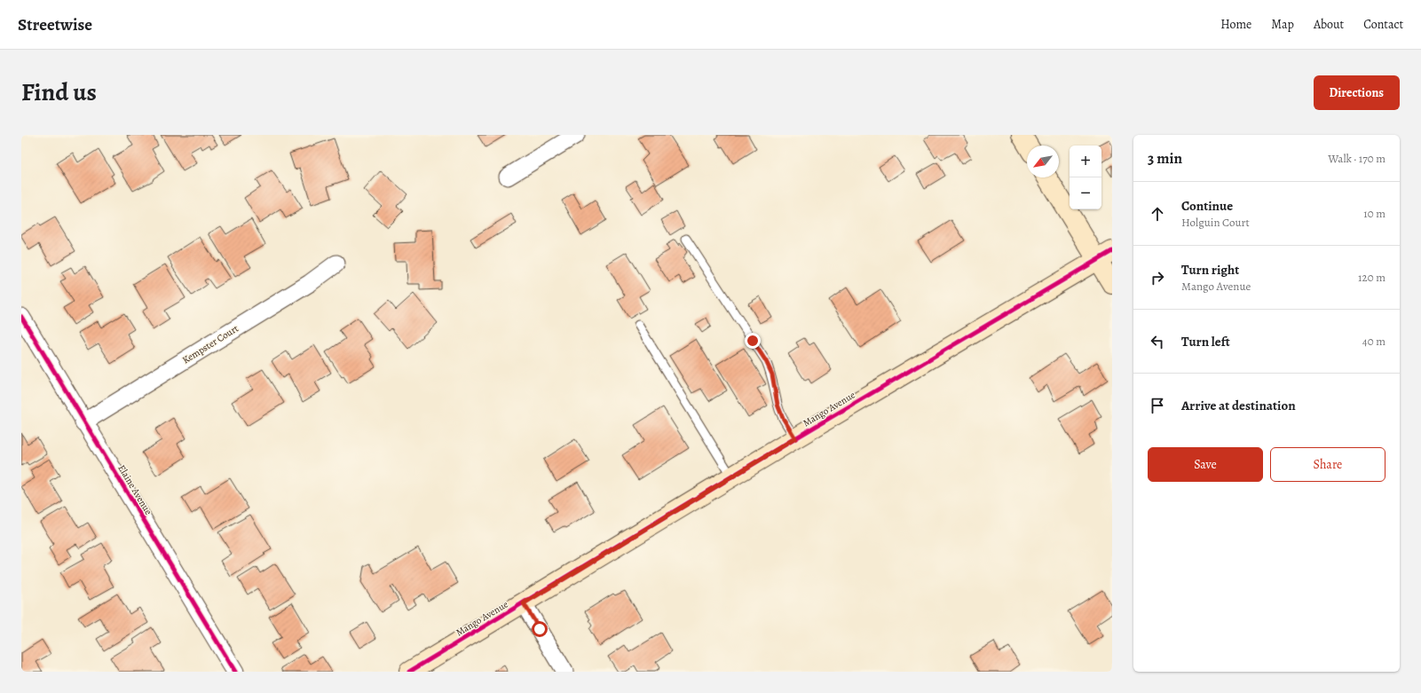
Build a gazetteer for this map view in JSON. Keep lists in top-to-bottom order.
{
  "streets": {
    "street": ["Kempster Court", "Mango Avenue", "Elaine Avenue"]
  },
  "crossings": [
    ["Kempster Court", "Elaine Avenue"]
  ],
  "north": "bottom left",
  "page": {
    "header": "Streetwise",
    "nav": [
      "Home",
      "Map",
      "About",
      "Contact"
    ],
    "title": "Find us",
    "buttons": [
      "Directions",
      ["Save", "Share"]
    ],
    "heading": ["3 min", "Walk · 170 m"],
    "map_buttons": ["+", "−"],
    "list": [
      ["Continue", "Holguin Court", "10 m"],
      ["Turn right", "Mango Avenue", "120 m"],
      ["Turn left", "40 m"],
      "Arrive at destination"
    ]
  }
}
